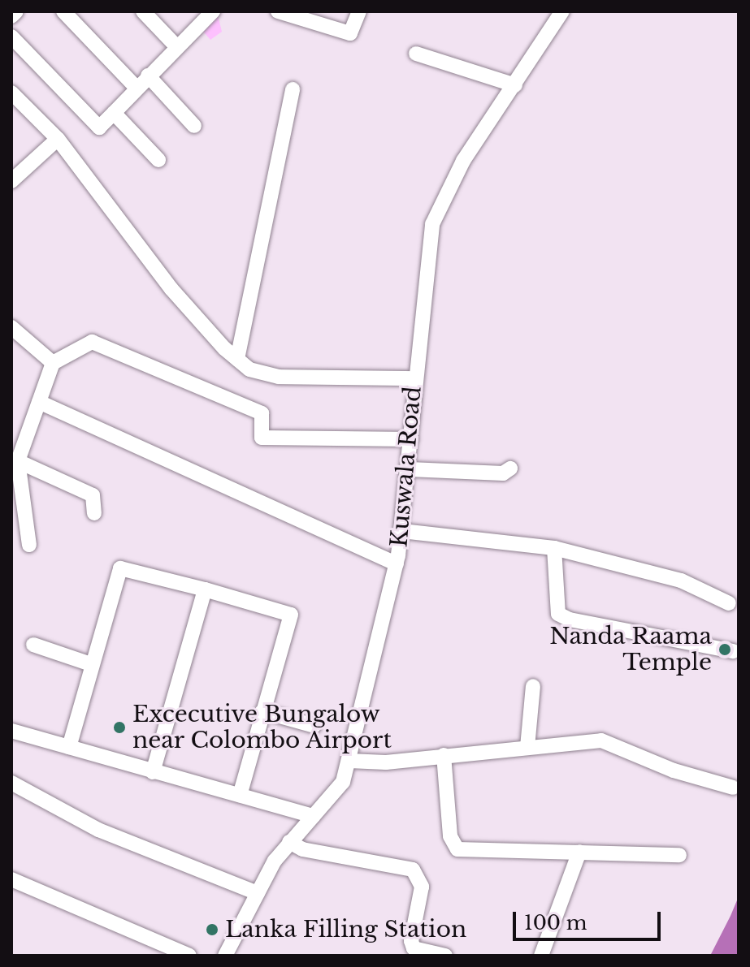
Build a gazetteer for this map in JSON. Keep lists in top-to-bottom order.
{
  "streets": {
    "street": ["Kuswala Road"]
  },
  "places": ["Nanda Raama Temple", "Excecutive Bungalow near Colombo Airport", "Lanka Filling Station"],
  "scale_bar": "100 m"
}
